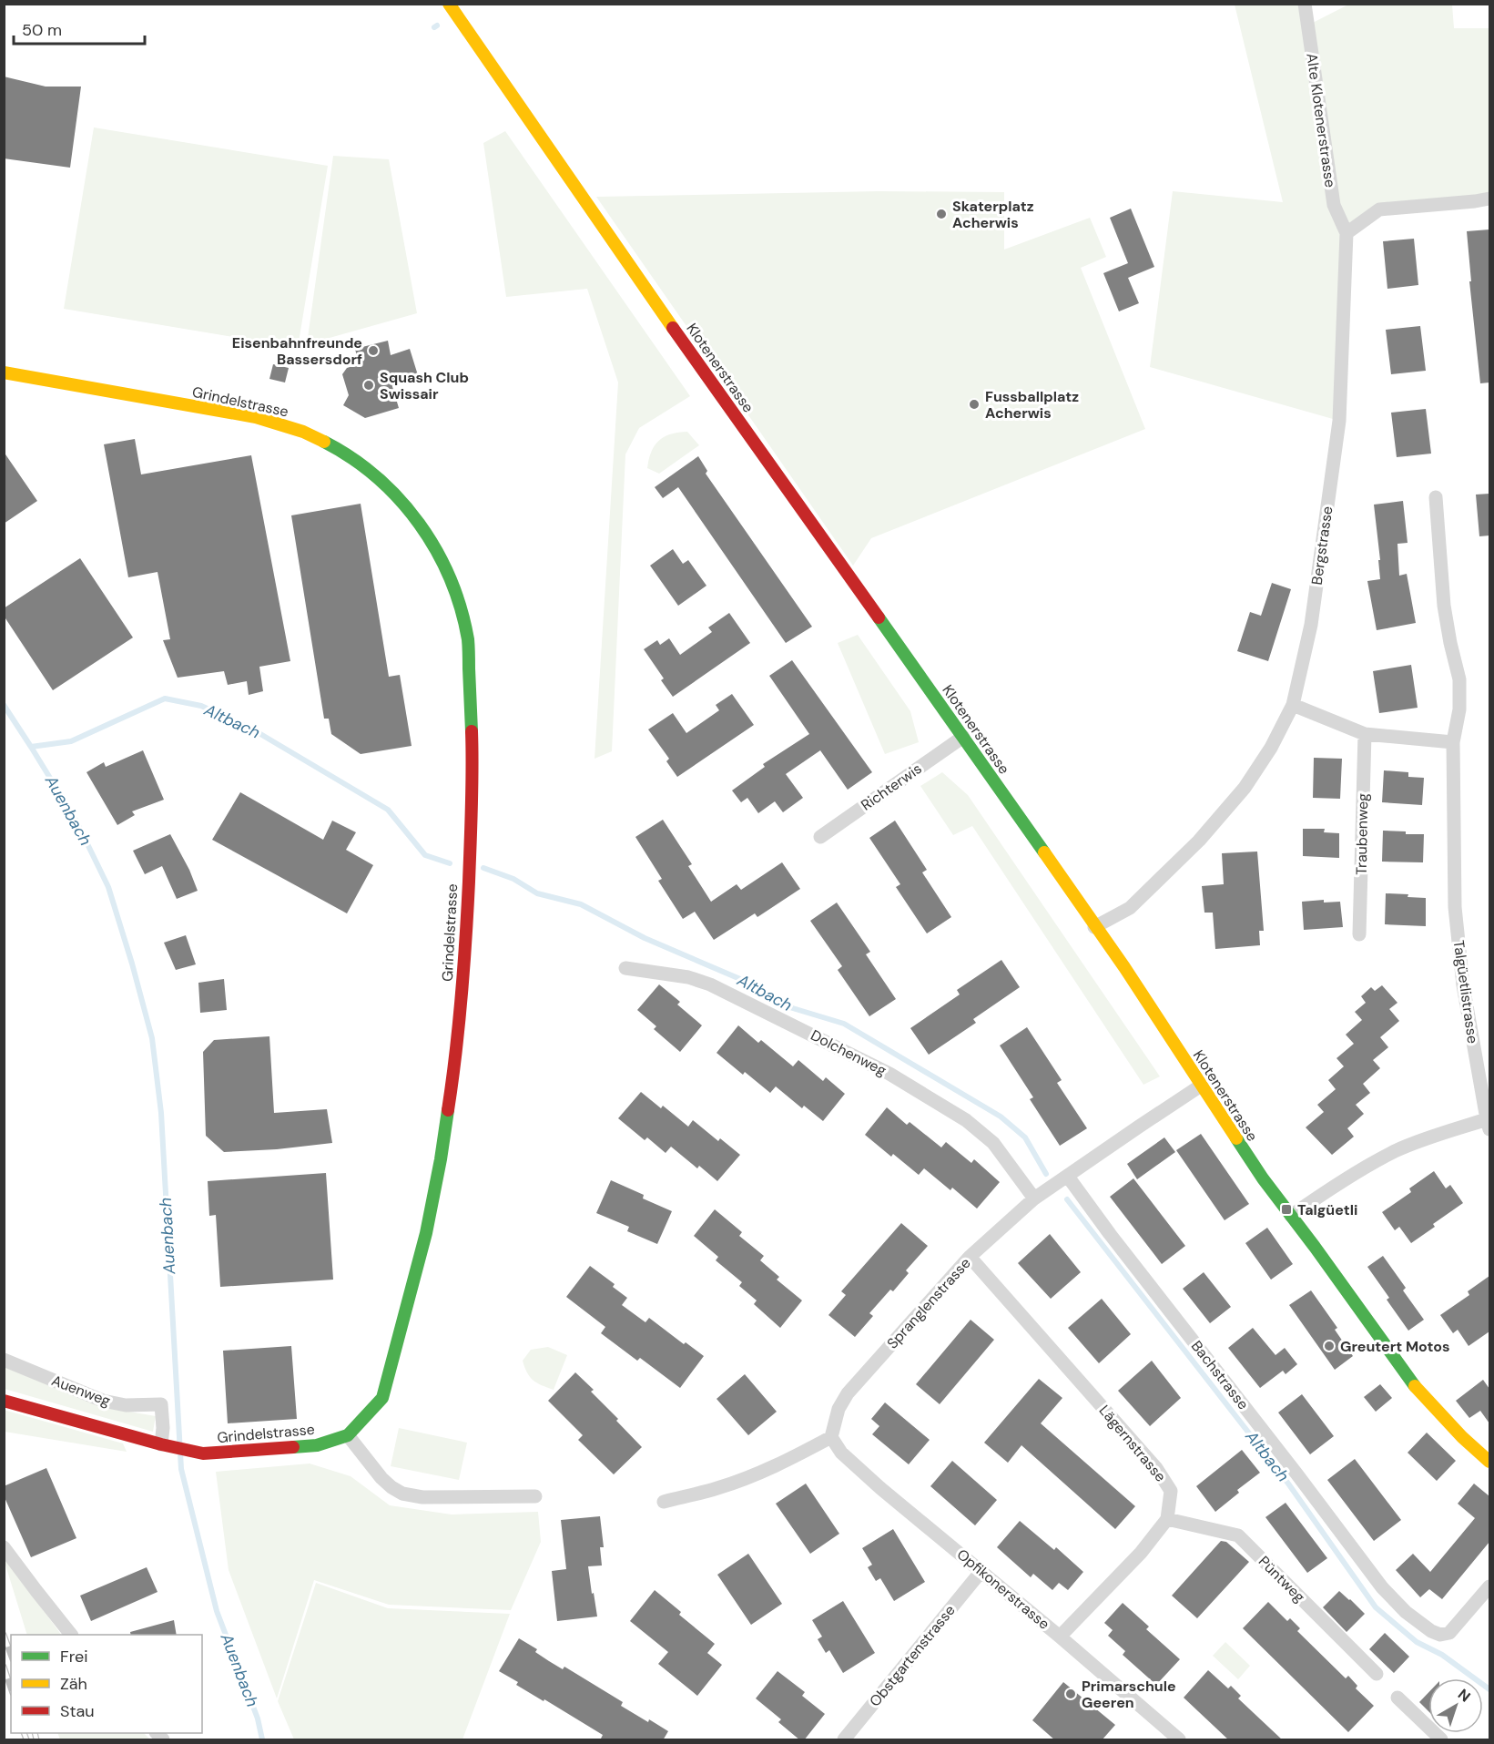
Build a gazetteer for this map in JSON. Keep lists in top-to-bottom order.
{
  "streets": {
    "main road": ["Klotenerstrasse", "Grindelstrasse"],
    "street": [
      "Alte Klotenerstrasse",
      "Bergstrasse",
      "Richterwis",
      "Traubenweg",
      "Talgüetlistrasse",
      "Dolchenweg",
      "Spranglenstrasse",
      "Bachstrasse",
      "Auenweg",
      "Lägernstrasse",
      "Püntweg",
      "Opfikonerstrasse",
      "Obstgartenstrasse"
    ]
  },
  "crossings": [
    ["Alte Klotenerstrasse", "Bergstrasse"],
    ["Klotenerstrasse", "Bergstrasse"],
    ["Klotenerstrasse", "Richterwis"],
    ["Klotenerstrasse", "Talgüetlistrasse"],
    ["Klotenerstrasse", "Spranglenstrasse"],
    ["Grindelstrasse", "Auenweg"],
    ["Dolchenweg", "Spranglenstrasse"],
    ["Spranglenstrasse", "Bachstrasse"],
    ["Spranglenstrasse", "Lägernstrasse"],
    ["Spranglenstrasse", "Opfikonerstrasse"],
    ["Lägernstrasse", "Püntweg"],
    ["Opfikonerstrasse", "Obstgartenstrasse"]
  ],
  "water": ["Altbach", "Auenbach"],
  "places": {
    "other": [
      "Skaterplatz Acherwis",
      "Eisenbahnfreunde Bassersdorf",
      "Squash Club Swissair",
      "Fussballplatz Acherwis",
      "Greutert Motos",
      "Primarschule Geeren"
    ],
    "transit": ["Talgüetli"]
  },
  "legend": ["Frei", "Zäh", "Stau"],
  "scale_bar": "50 m",
  "north": "top right"
}
